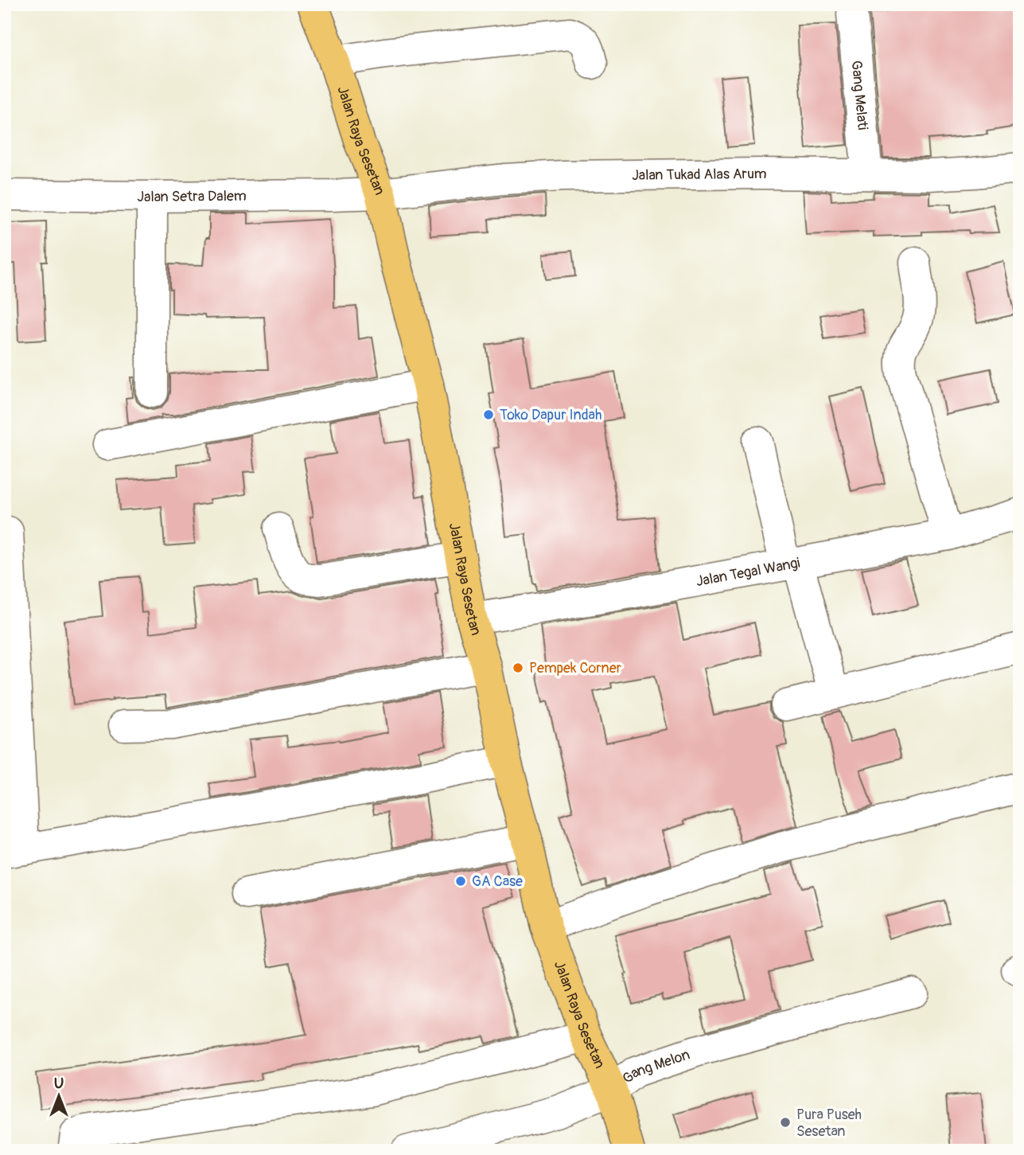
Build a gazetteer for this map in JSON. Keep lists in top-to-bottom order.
{
  "streets": {
    "main road": ["Jalan Raya Sesetan"],
    "street": [
      "Gang Melati",
      "Jalan Tukad Alas Arum",
      "Jalan Setra Dalem",
      "Jalan Tegal Wangi",
      "Gang Melon"
    ]
  },
  "crossings": [
    ["Gang Melati", "Jalan Tukad Alas Arum"],
    ["Jalan Raya Sesetan", "Jalan Tukad Alas Arum"],
    ["Jalan Raya Sesetan", "Jalan Setra Dalem"],
    ["Jalan Raya Sesetan", "Jalan Tegal Wangi"],
    ["Jalan Raya Sesetan", "Gang Melon"],
    ["Jalan Tukad Alas Arum", "Jalan Setra Dalem"]
  ],
  "places": [
    "Toko Dapur Indah",
    "Pempek Corner",
    "GA Case",
    "Pura Puseh Sesetan"
  ],
  "north": "top"
}
